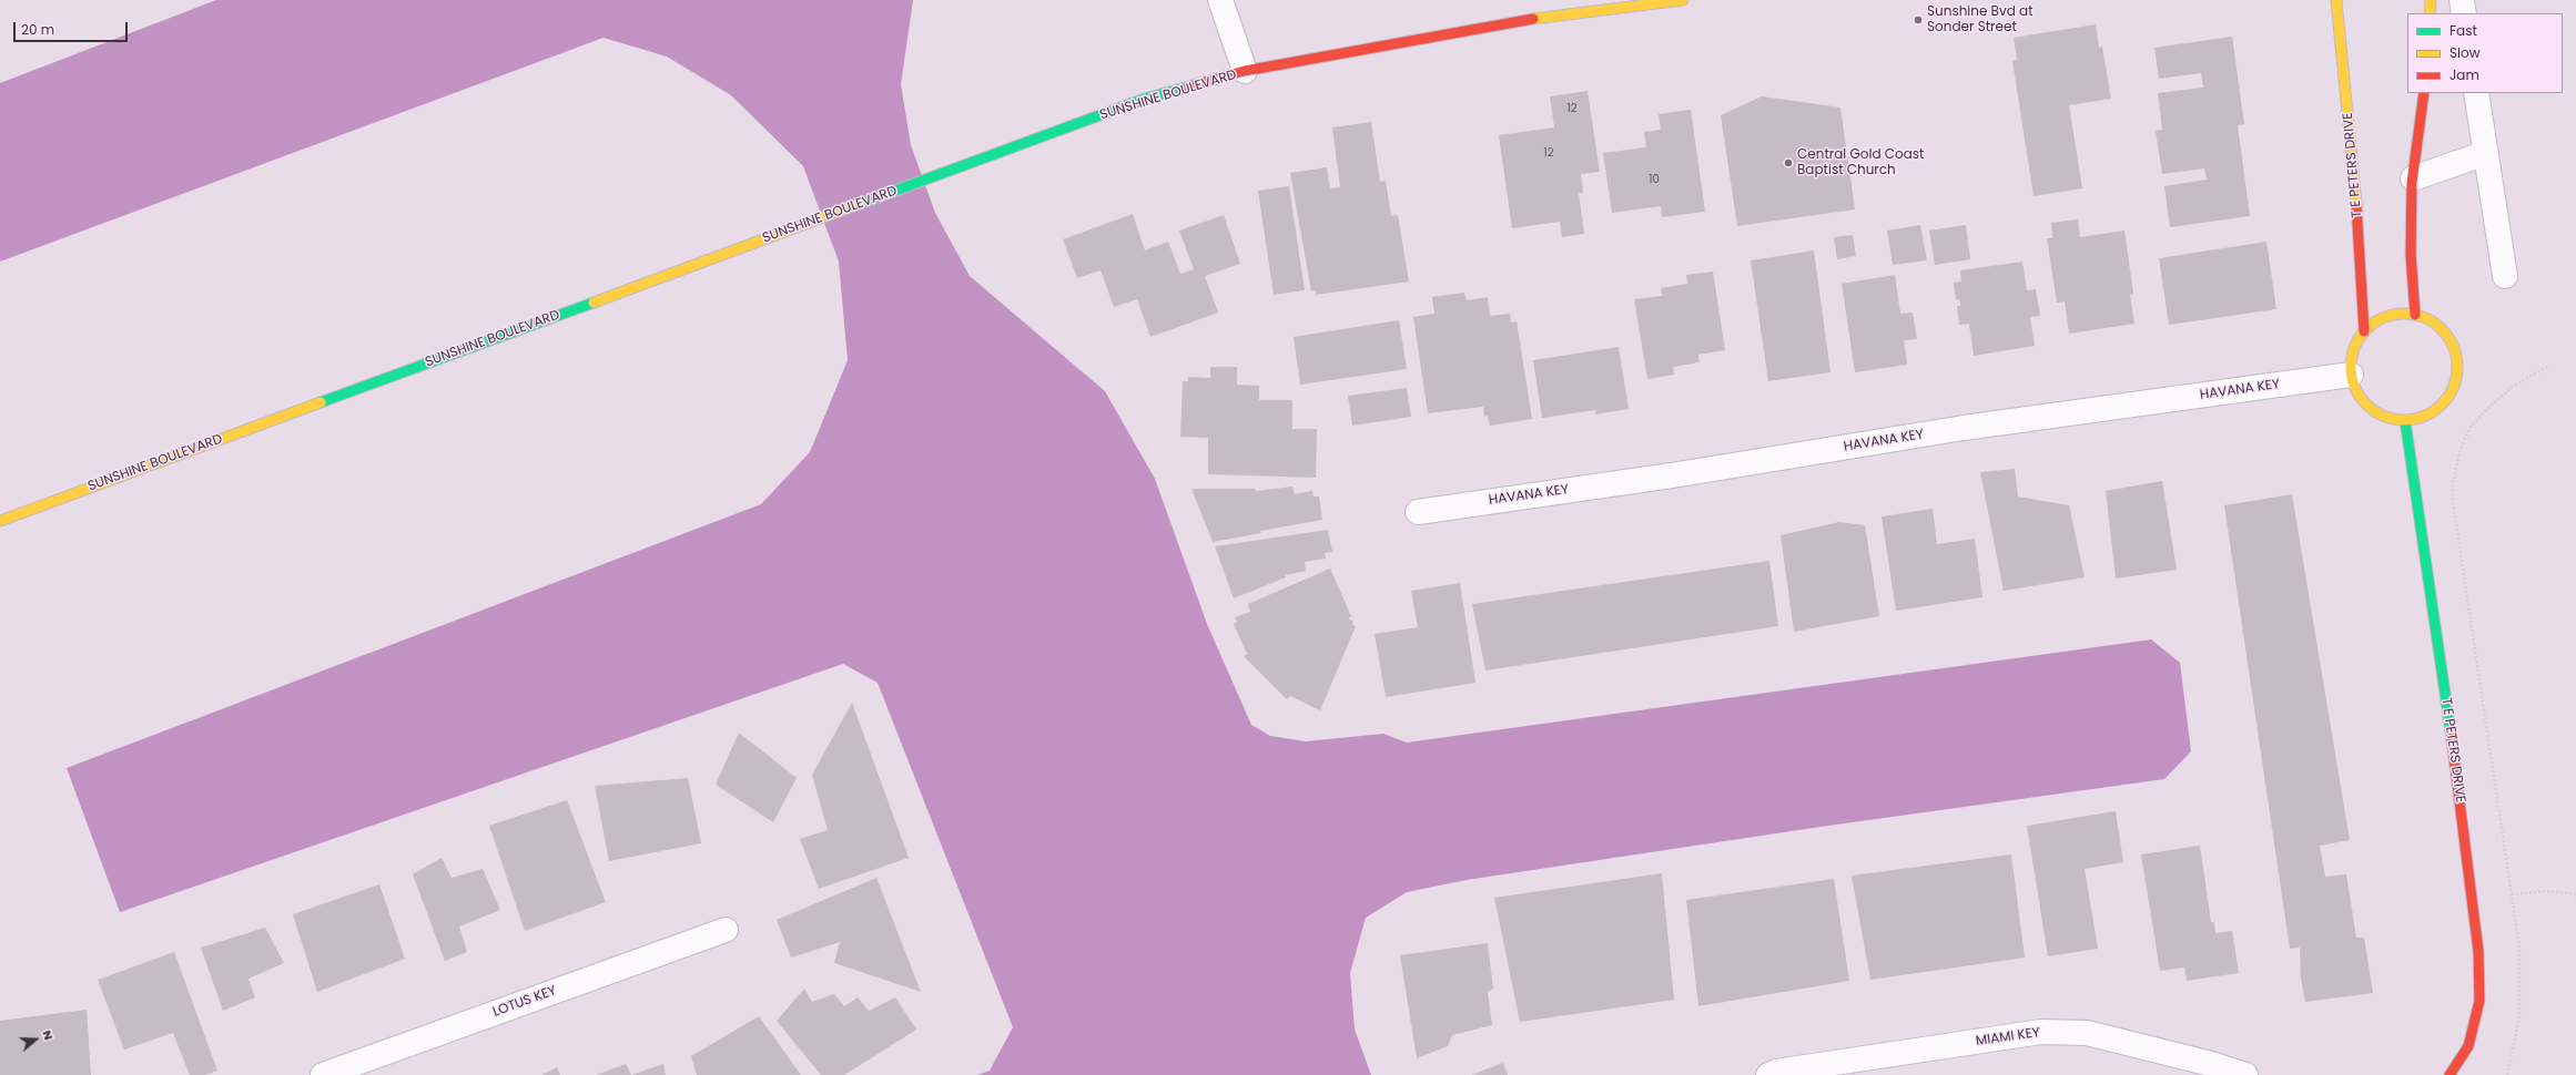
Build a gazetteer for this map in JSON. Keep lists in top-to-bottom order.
{
  "streets": {
    "street": [
      "SUNSHINE BOULEVARD",
      "T E PETERS DRIVE",
      "HAVANA KEY",
      "LOTUS KEY",
      "MIAMI KEY"
    ]
  },
  "crossings": [
    ["T E PETERS DRIVE", "HAVANA KEY"]
  ],
  "places": ["Sunshine Bvd at Sonder Street", "Central Gold Coast Baptist Church"],
  "house_numbers": ["12", "12", "10"],
  "legend": ["Fast", "Slow", "Jam"],
  "scale_bar": "20 m",
  "north": "right"
}
